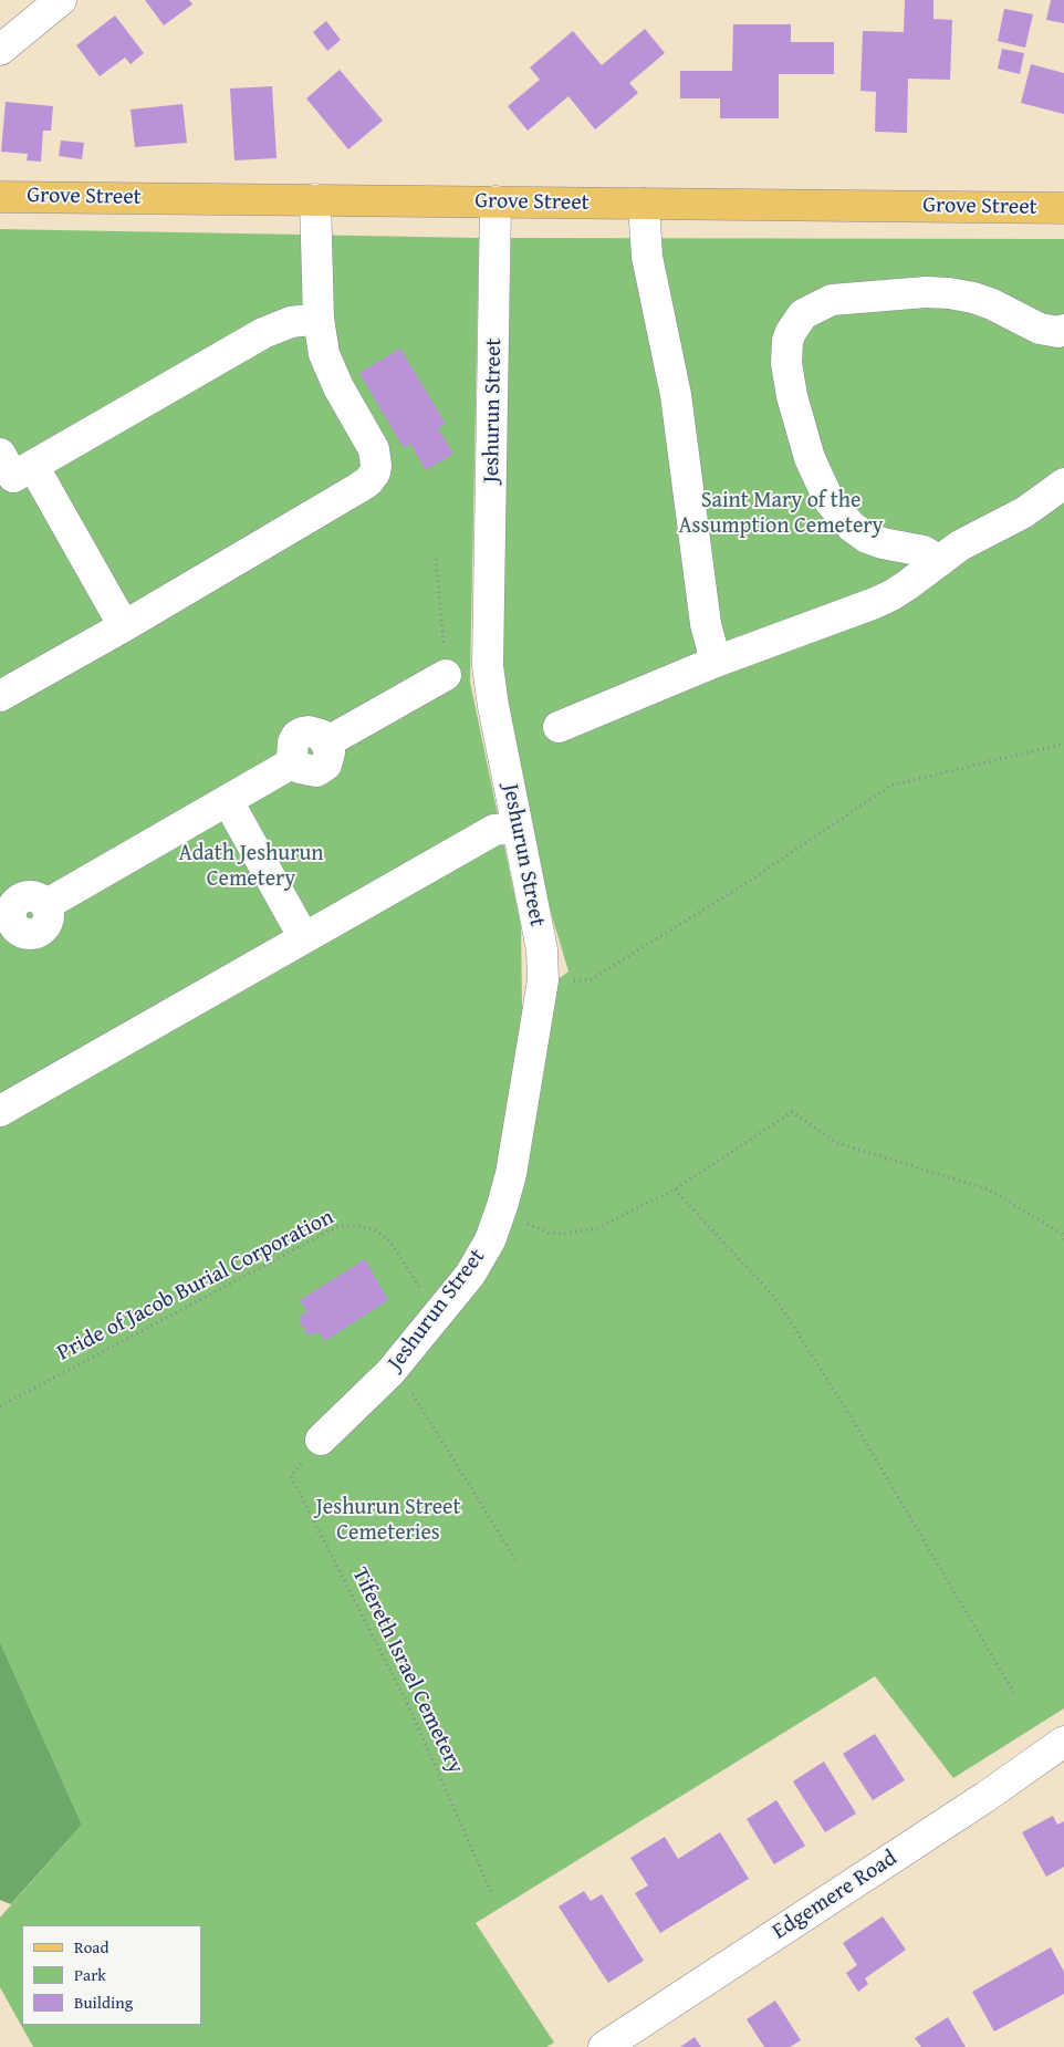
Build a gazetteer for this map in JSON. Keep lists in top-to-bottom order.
{
  "streets": {
    "main road": ["Grove Street"],
    "street": ["Jeshurun Street", "Edgemere Road"],
    "path": ["Pride of Jacob Burial Corporation", "Tifereth Israel Cemetery"]
  },
  "crossings": [
    ["Grove Street", "Jeshurun Street"],
    ["Jeshurun Street", "Pride of Jacob Burial Corporation"],
    ["Jeshurun Street", "Tifereth Israel Cemetery"]
  ],
  "parks": ["Saint Mary of the Assumption Cemetery", "Adath Jeshurun Cemetery", "Jeshurun Street Cemeteries"],
  "legend": ["Road", "Park", "Building"]
}
